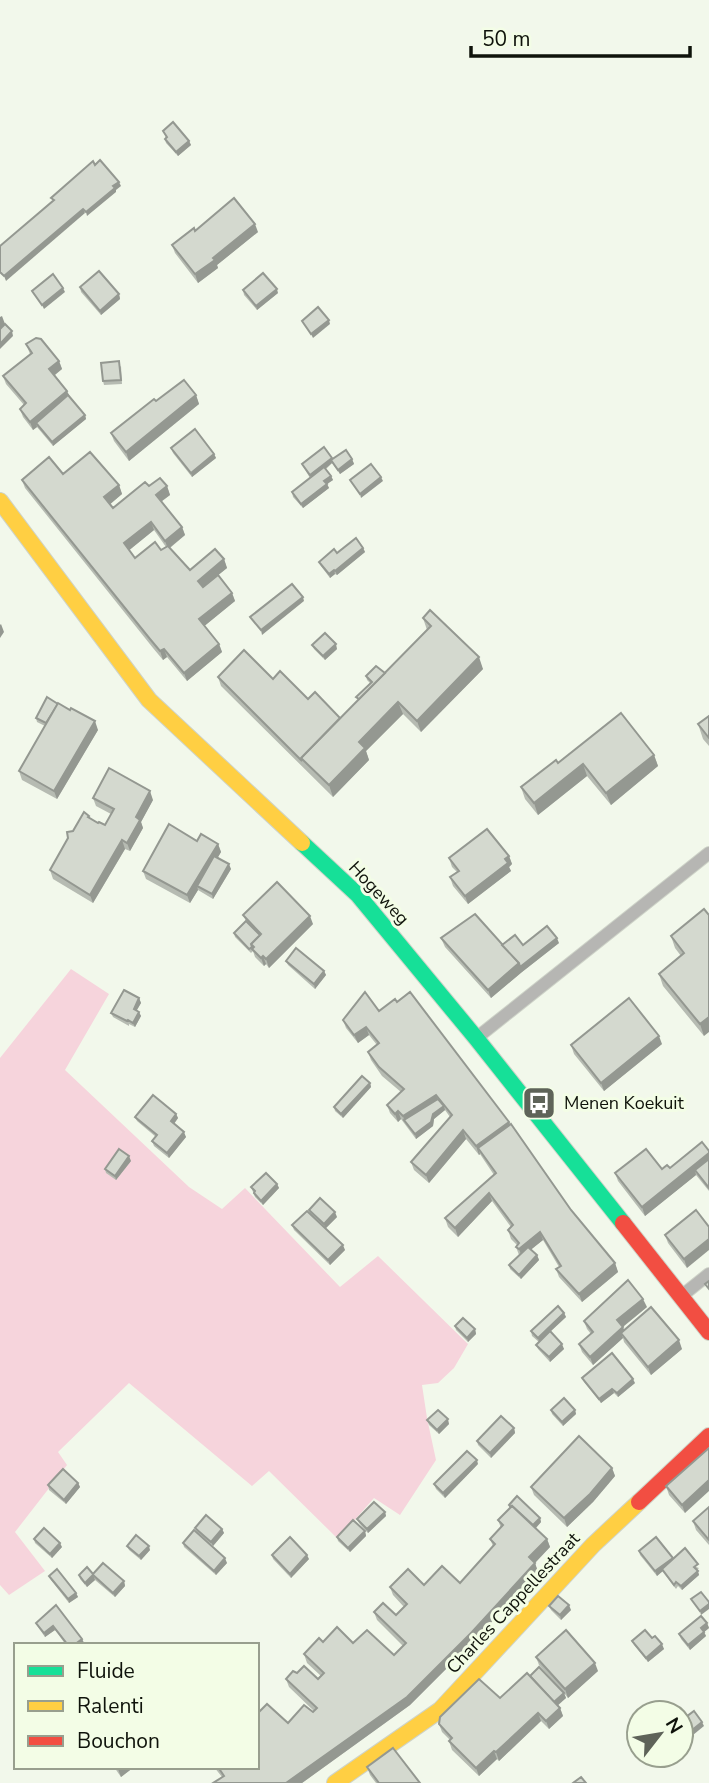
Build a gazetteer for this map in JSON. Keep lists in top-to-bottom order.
{
  "streets": {
    "street": ["Hogeweg", "Charles Cappellestraat"]
  },
  "places": {
    "bus stop": ["Menen Koekuit"]
  },
  "legend": ["Fluide", "Ralenti", "Bouchon"],
  "scale_bar": "50 m",
  "north": "top right"
}
